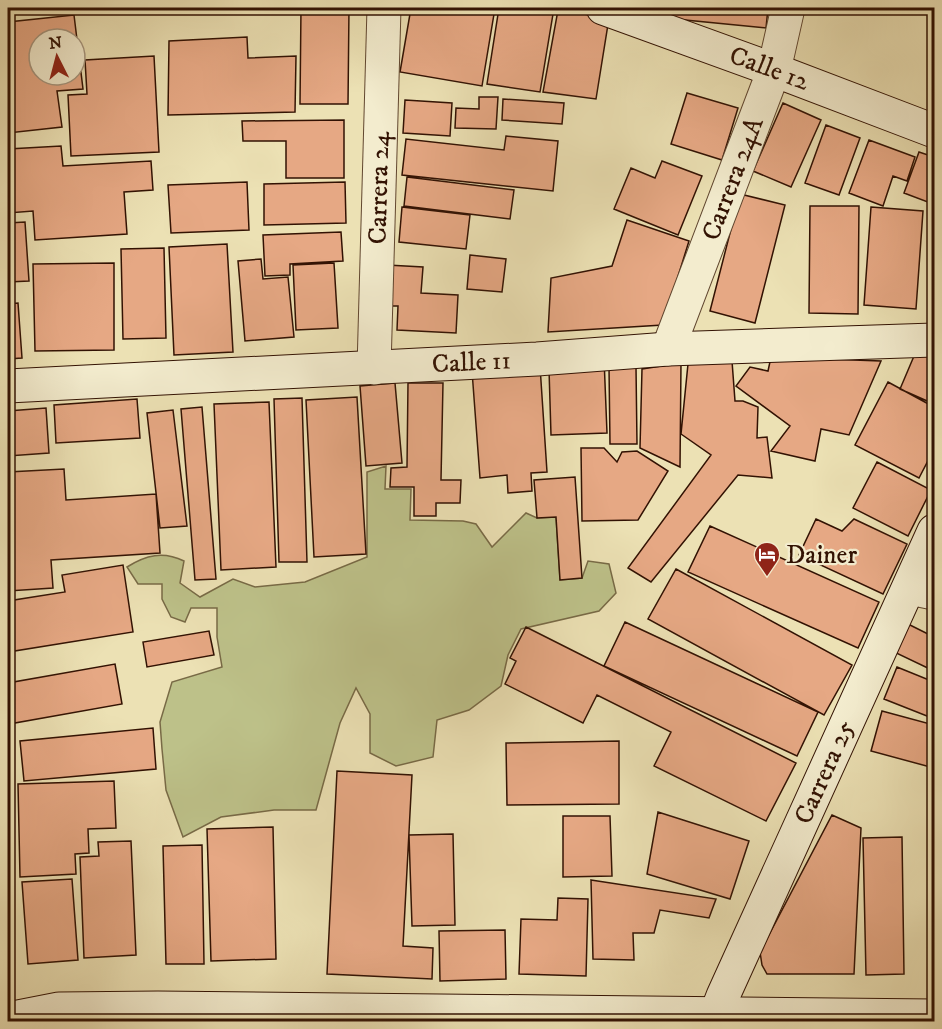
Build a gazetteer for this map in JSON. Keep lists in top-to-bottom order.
{
  "streets": {
    "street": [
      "Calle 12",
      "Carrera 24A",
      "Carrera 24",
      "Calle 11",
      "Carrera 25"
    ]
  },
  "crossings": [
    ["Calle 12", "Carrera 24A"],
    ["Carrera 24A", "Calle 11"],
    ["Carrera 24", "Calle 11"]
  ],
  "places": {
    "hotel": ["Dainer"]
  },
  "north": "top"
}
